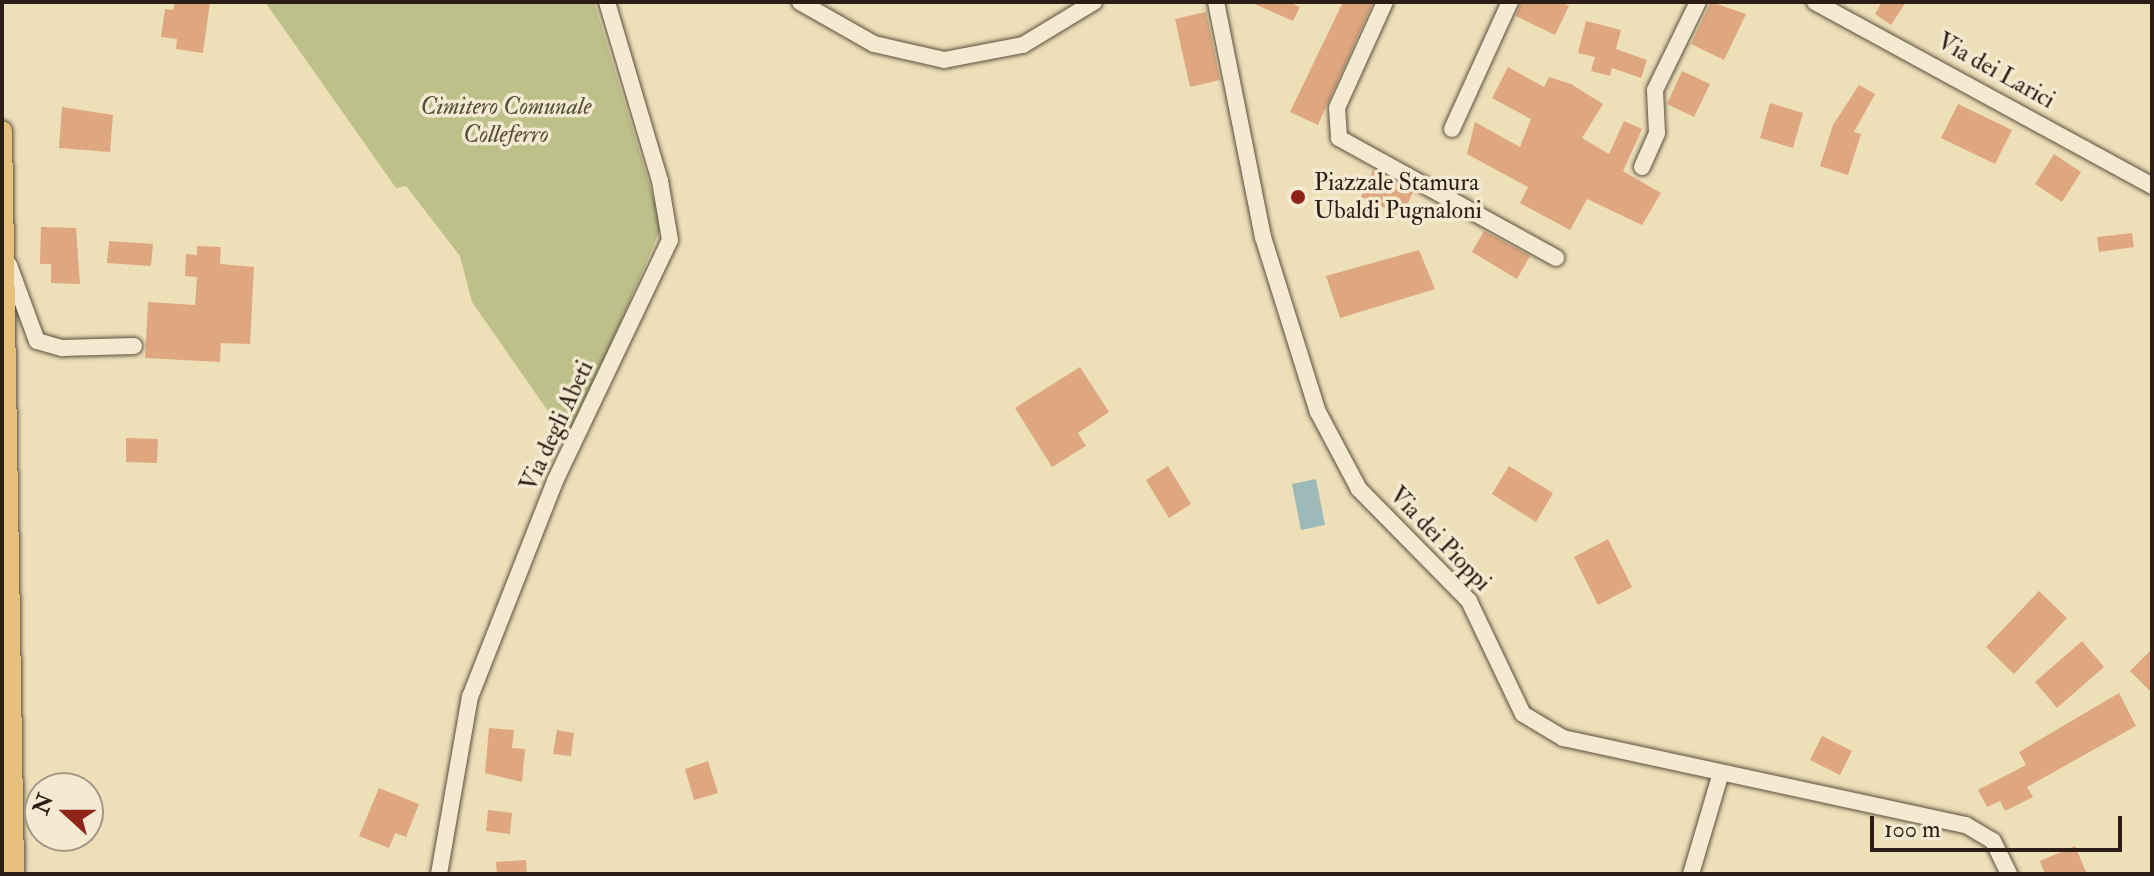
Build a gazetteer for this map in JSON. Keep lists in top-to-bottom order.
{
  "streets": {
    "street": ["Via dei Larici", "Via degli Abeti", "Via dei Pioppi"]
  },
  "parks": ["Cimitero Comunale Colleferro"],
  "places": ["Piazzale Stamura Ubaldi Pugnaloni"],
  "scale_bar": "100 m",
  "north": "left"
}
